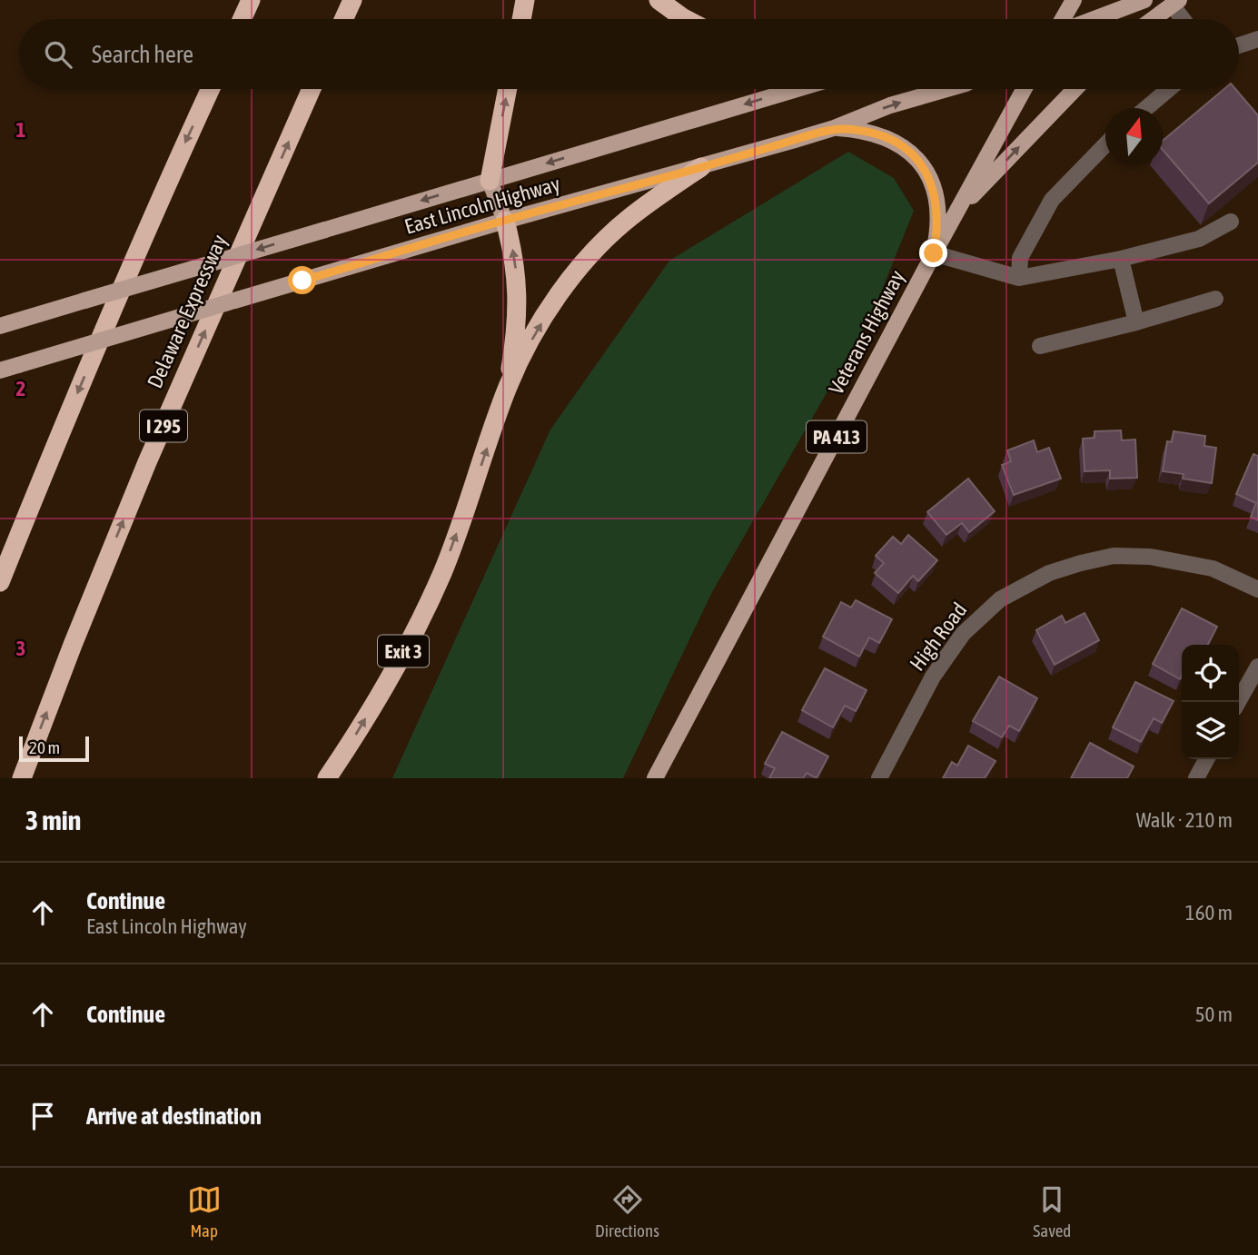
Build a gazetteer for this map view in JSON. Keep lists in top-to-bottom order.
{
  "streets": {
    "highway": ["Delaware Expressway", "I 295", "Exit 3"],
    "main road": ["East Lincoln Highway", "Veterans Highway", "PA 413"],
    "street": ["High Road"]
  },
  "crossings": [
    ["East Lincoln Highway", "PA 413"],
    ["Veterans Highway", "PA 413"]
  ],
  "scale_bar": "20 m",
  "north": "top",
  "page": {
    "search": "Search here",
    "scale": "20 m",
    "heading": ["3 min", "Walk · 210 m"],
    "list": [
      ["Continue", "East Lincoln Highway", "160 m"],
      ["Continue", "50 m"],
      "Arrive at destination"
    ],
    "nav": ["Map", "Directions", "Saved"]
  },
  "grid": {
    "rows": ["1", "2", "3"]
  }
}
